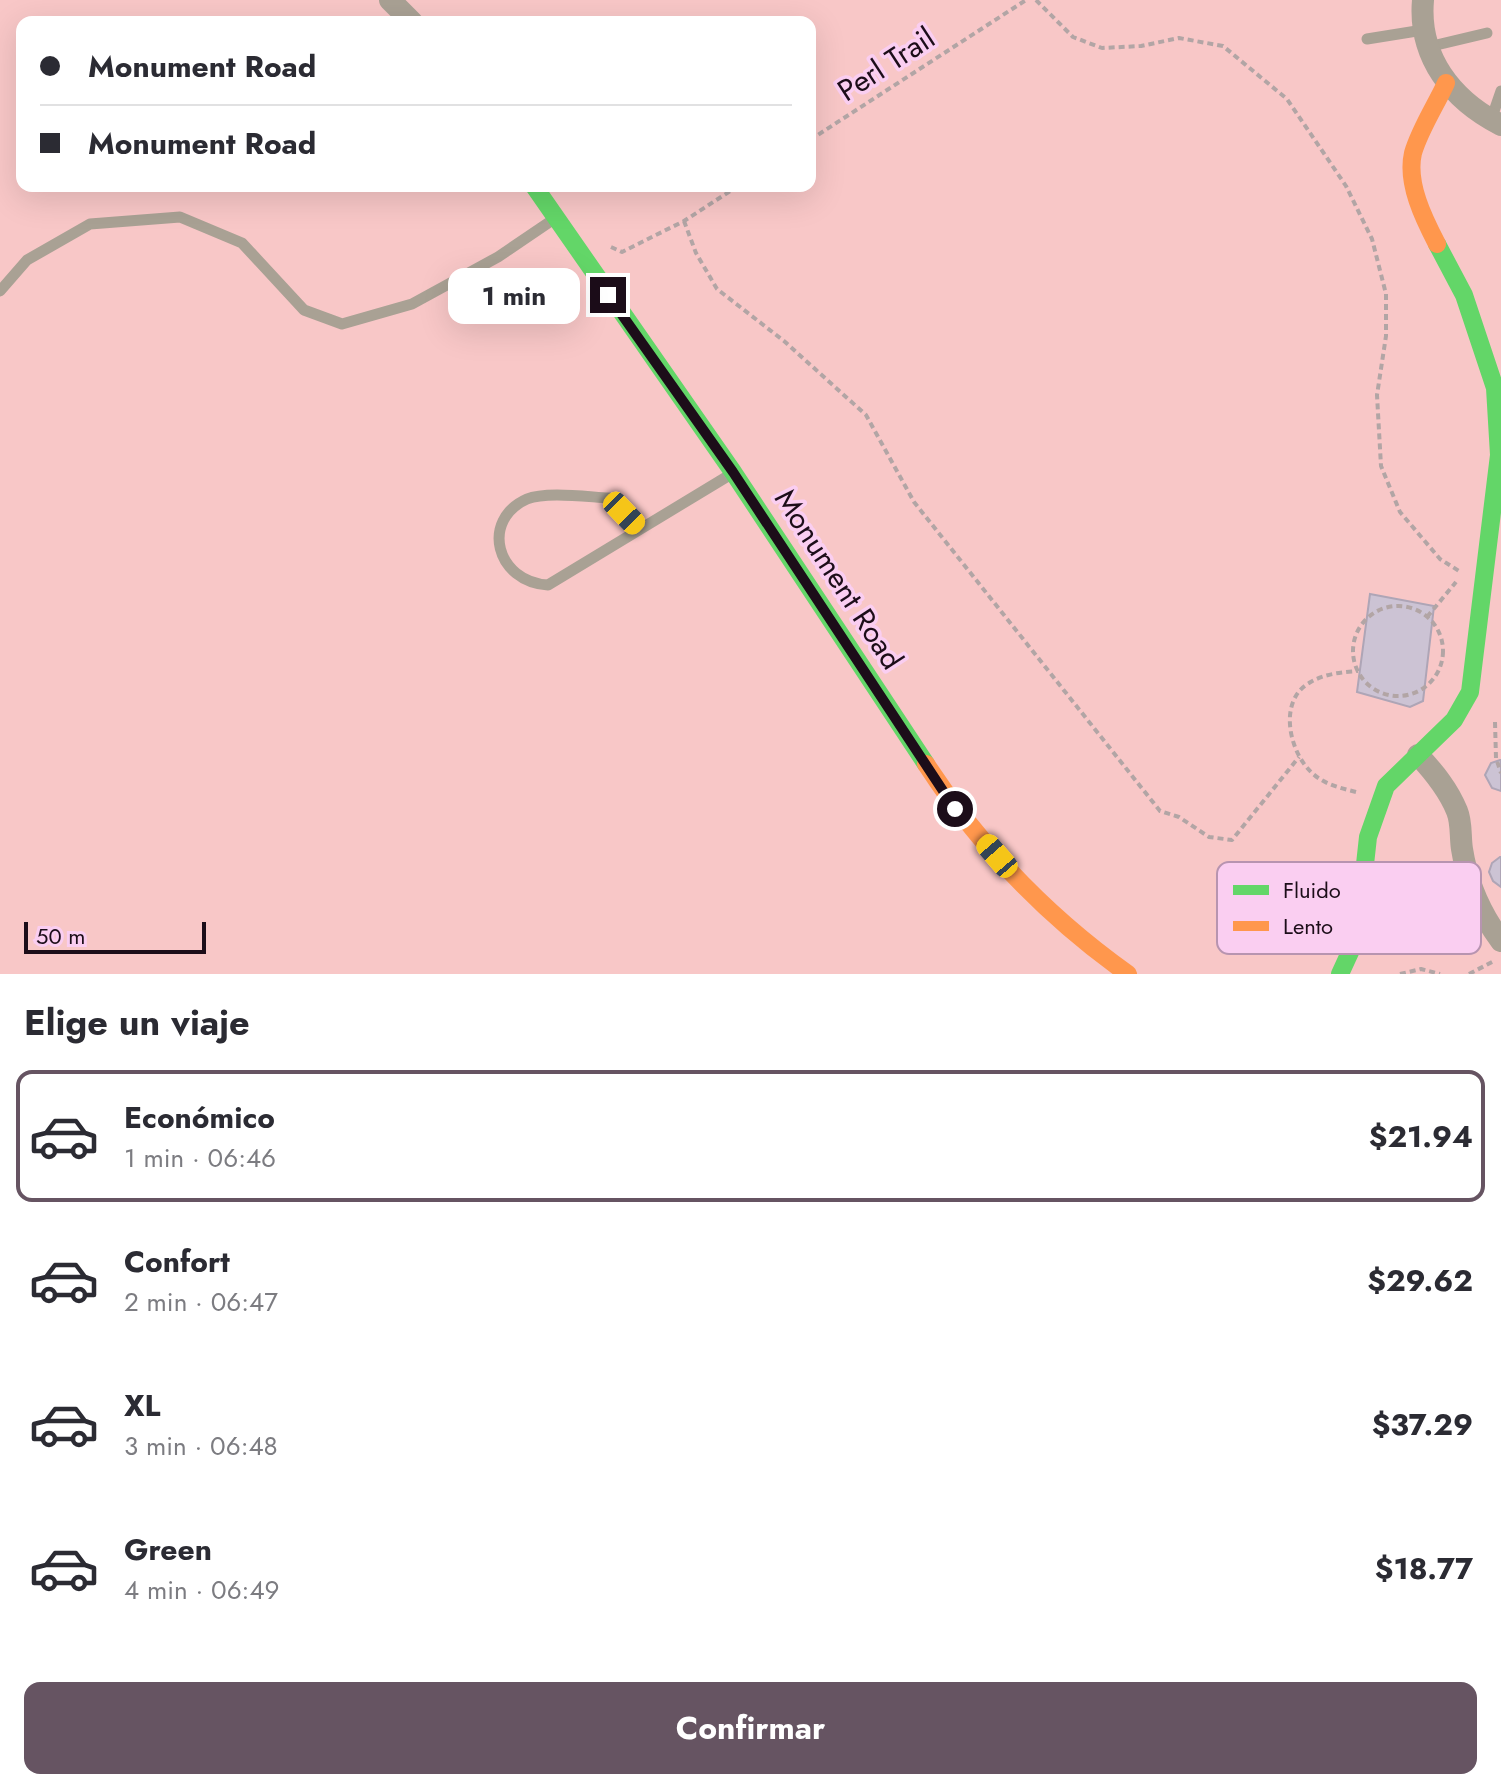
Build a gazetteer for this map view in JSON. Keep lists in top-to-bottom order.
{
  "streets": {
    "street": ["Monument Road"],
    "path": ["Perl Trail"]
  },
  "legend": ["Fluido", "Lento"],
  "scale_bar": "50 m",
  "page": {
    "banner": ["Monument Road", "Monument Road"],
    "bubble": "1 min",
    "scale": "50 m",
    "heading": "Elige un viaje",
    "list": [
      {
        "name": "Económico",
        "note": "1 min · 06:46",
        "value": "$21.94"
      },
      {
        "name": "Confort",
        "note": "2 min · 06:47",
        "value": "$29.62"
      },
      {
        "name": "XL",
        "note": "3 min · 06:48",
        "value": "$37.29"
      },
      {
        "name": "Green",
        "note": "4 min · 06:49",
        "value": "$18.77"
      }
    ],
    "buttons": "Confirmar"
  }
}
